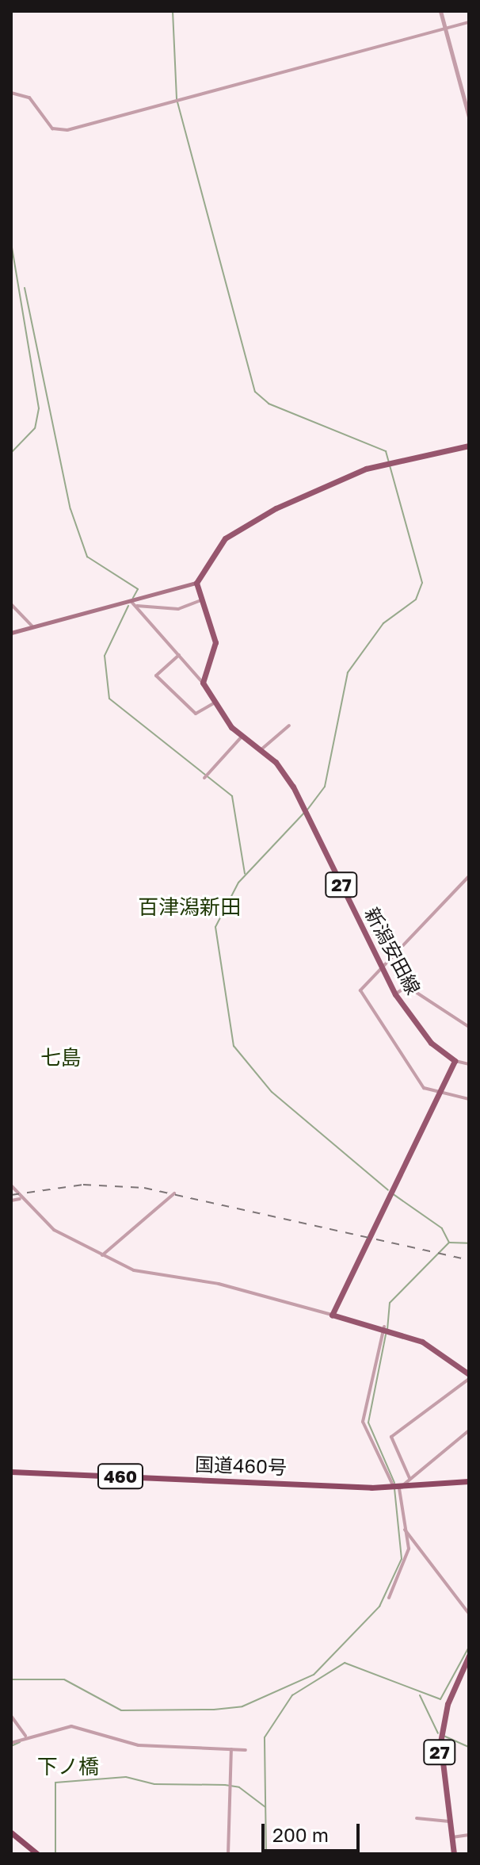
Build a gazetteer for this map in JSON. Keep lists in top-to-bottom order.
{
  "streets": {
    "highway": ["国道460号", "460"],
    "main road": ["27", "新潟安田線"]
  },
  "districts": ["百津潟新田", "七島", "下ノ橋"],
  "scale_bar": "200 m"
}
